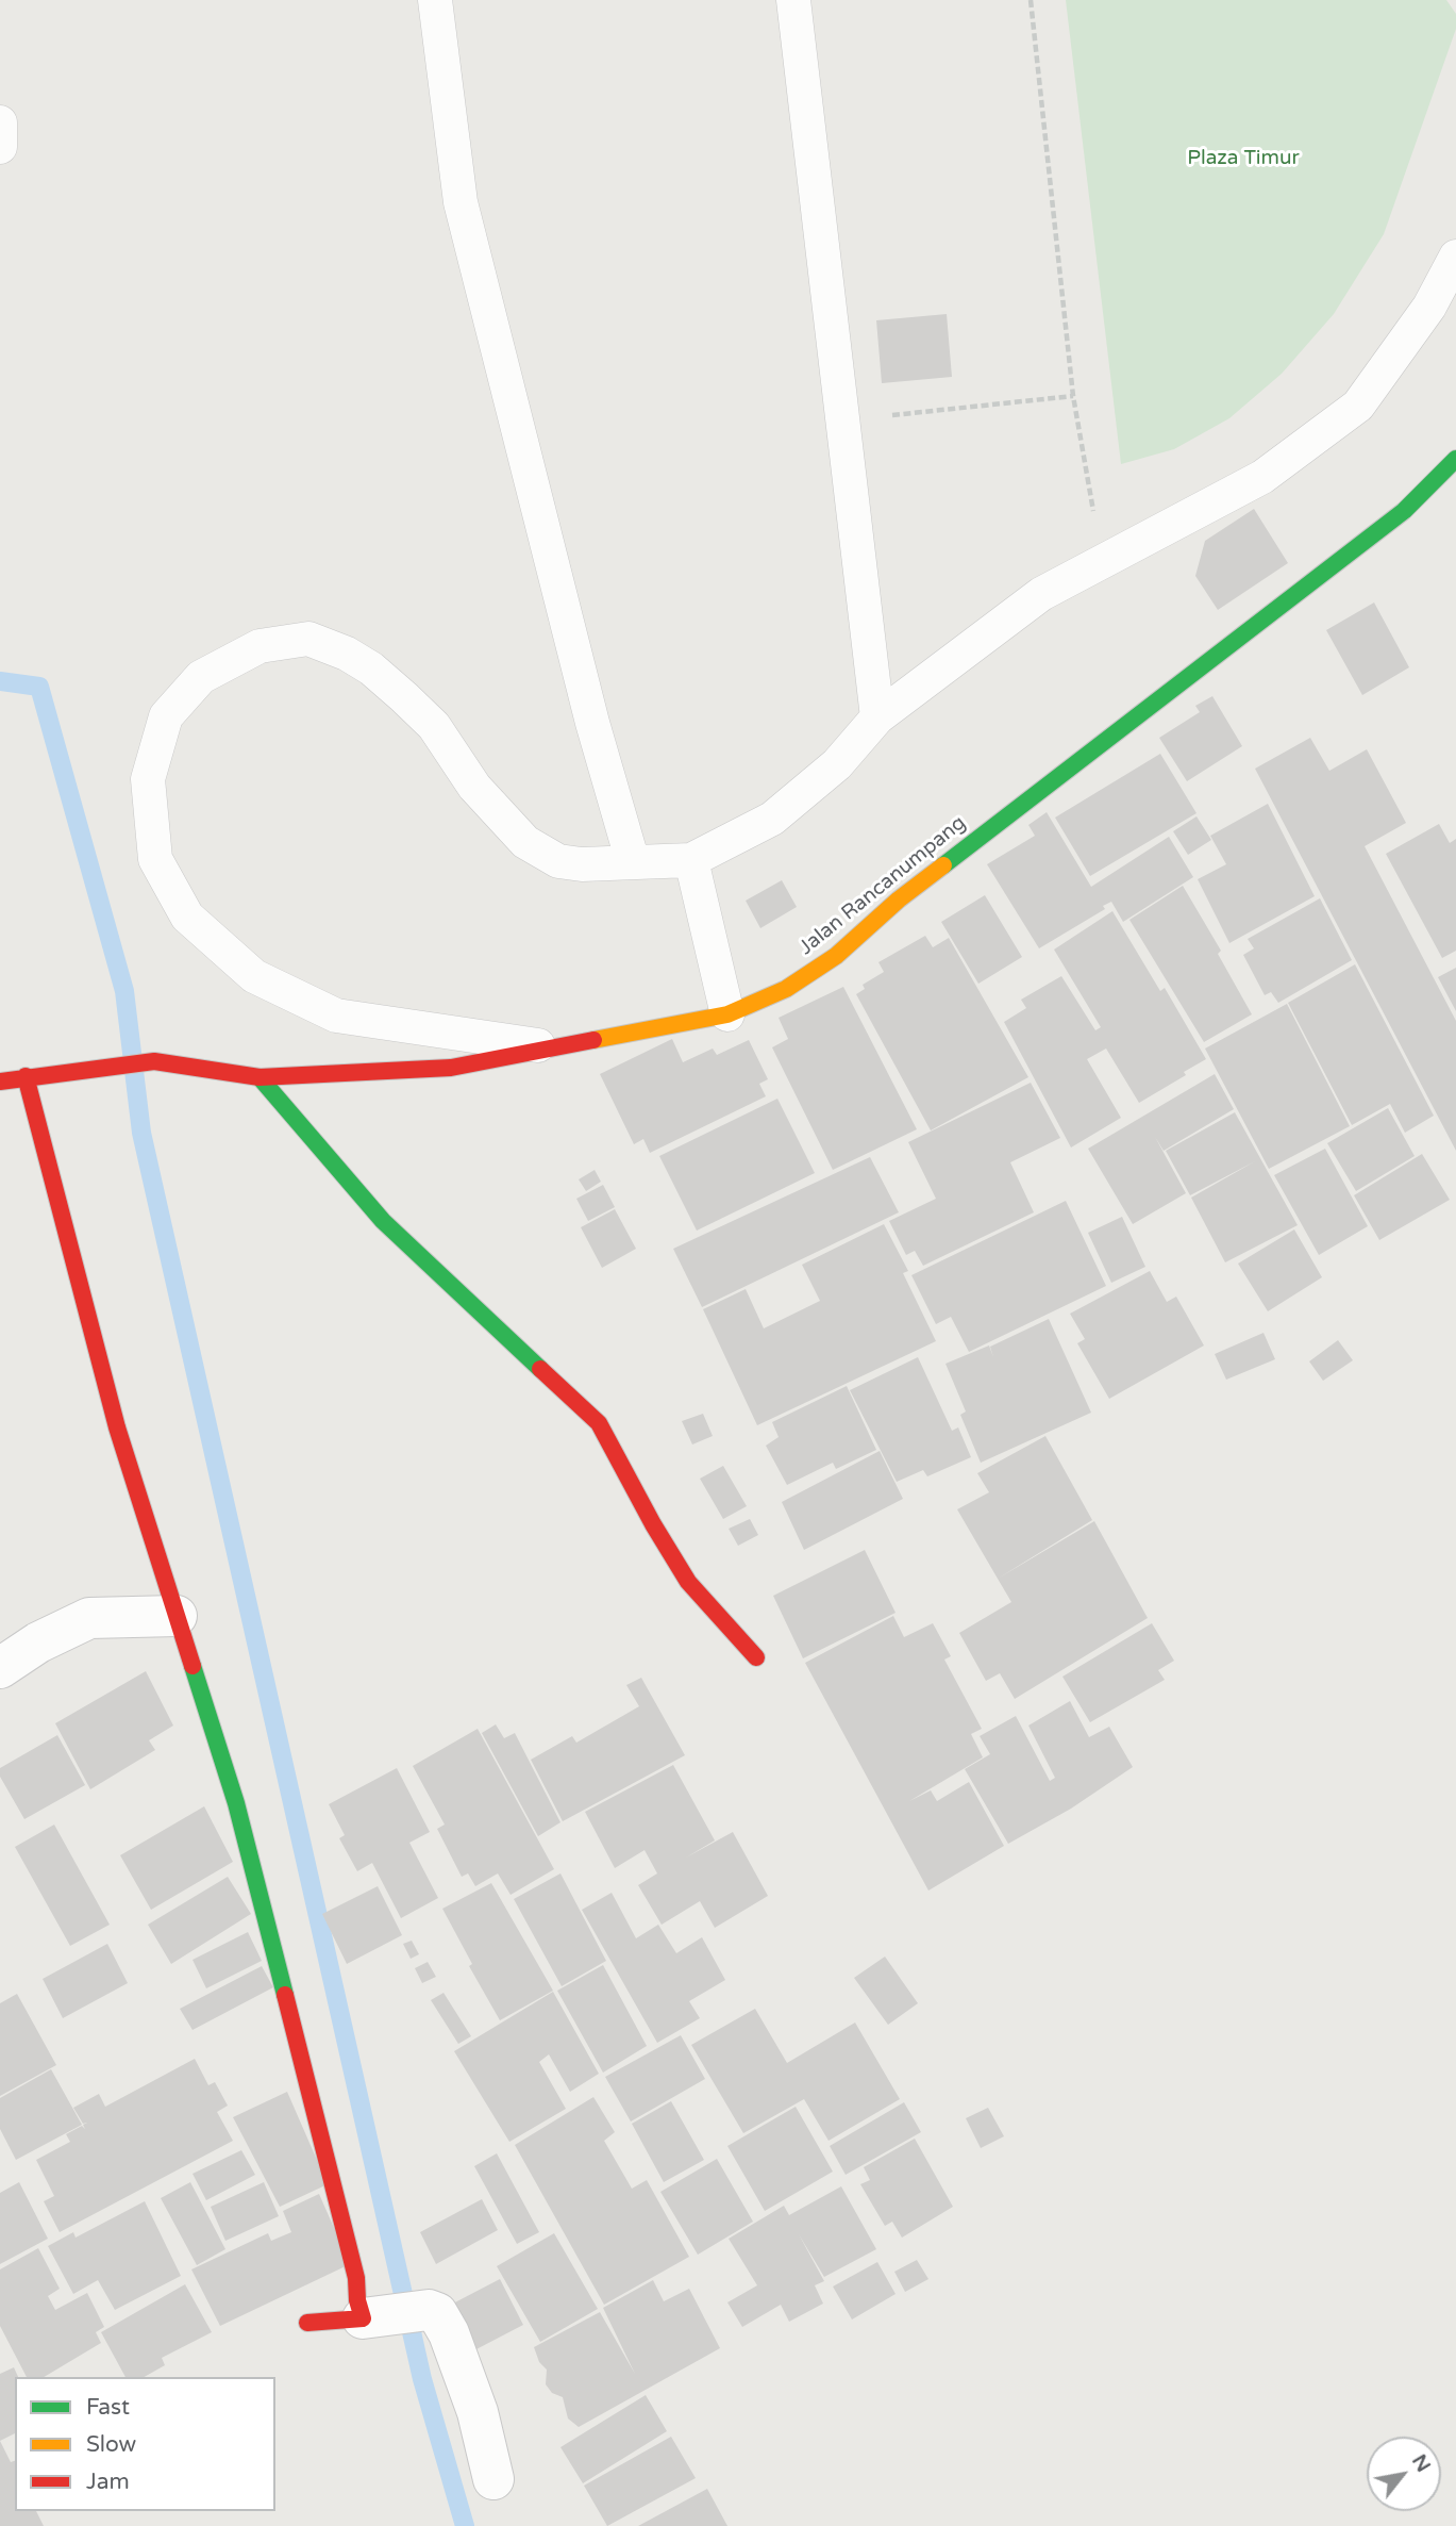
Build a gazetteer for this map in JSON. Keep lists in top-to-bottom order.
{
  "streets": {
    "street": ["Jalan Rancanumpang"]
  },
  "parks": ["Plaza Timur"],
  "legend": ["Fast", "Slow", "Jam"],
  "north": "top right"
}
